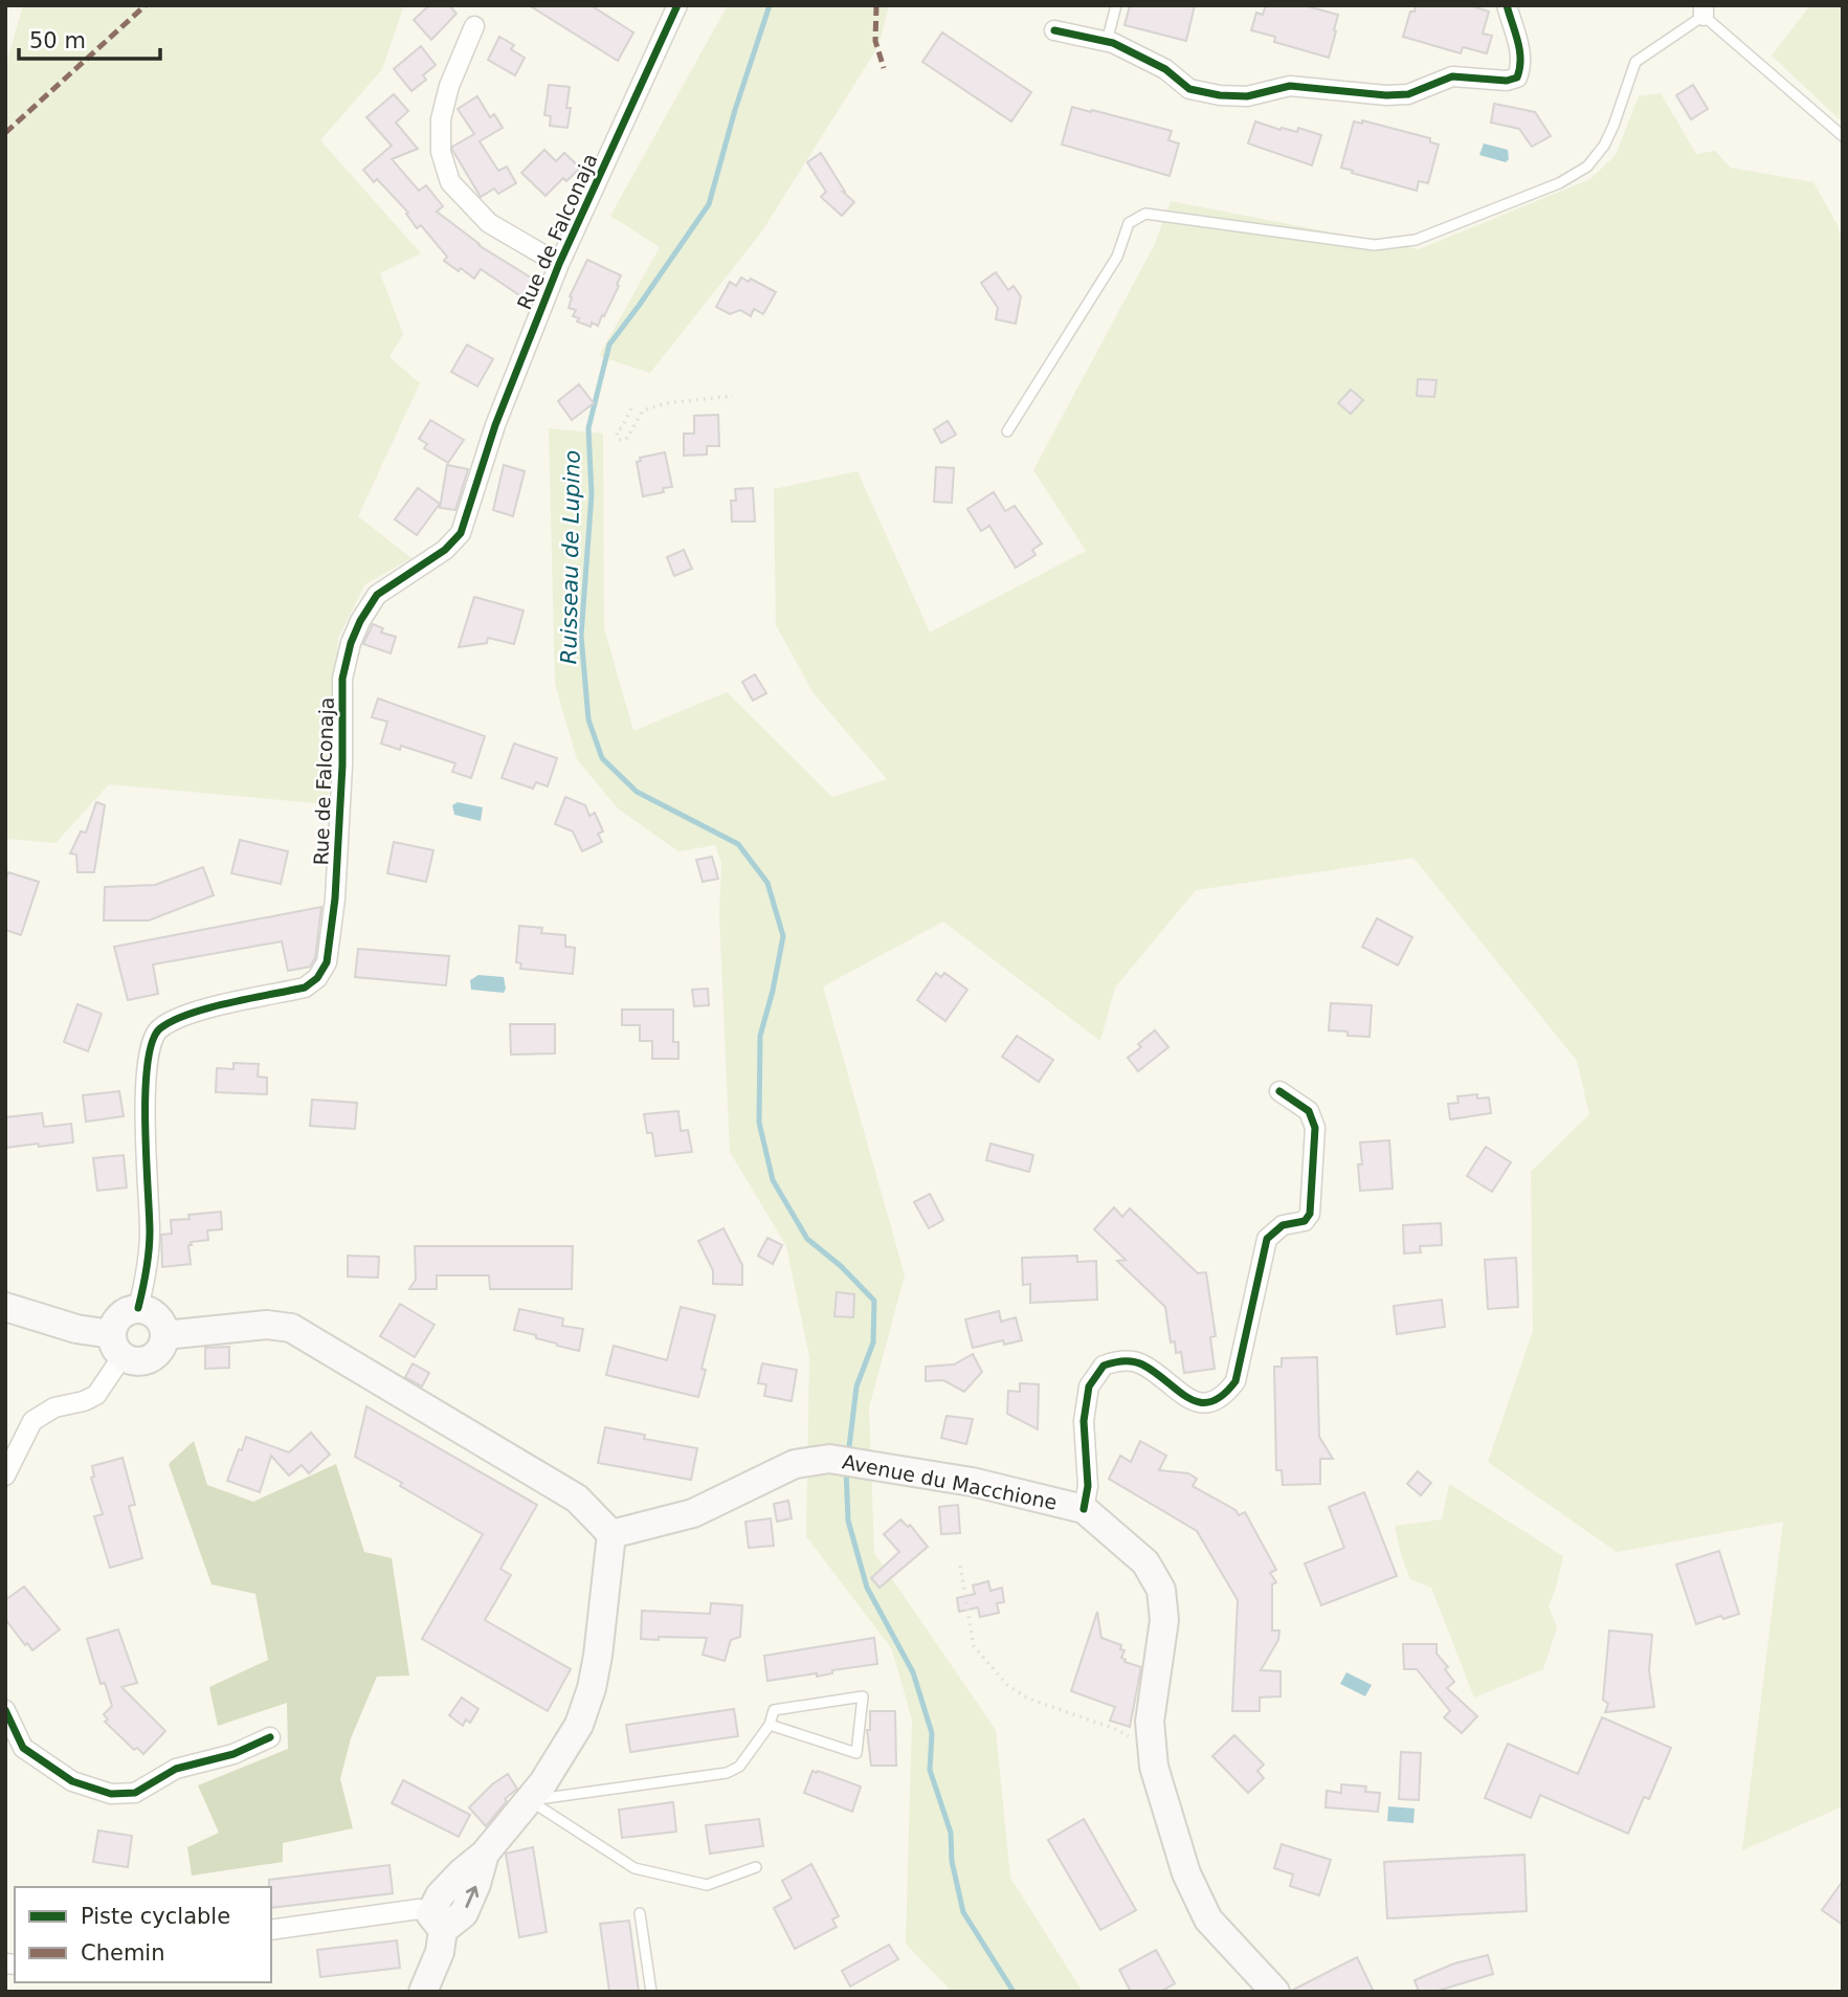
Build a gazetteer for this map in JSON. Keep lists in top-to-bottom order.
{
  "streets": {
    "main road": ["Avenue du Macchione"],
    "street": ["Rue de Falconaja"]
  },
  "water": ["Ruisseau de Lupino"],
  "legend": ["Piste cyclable", "Chemin"],
  "scale_bar": "50 m"
}
